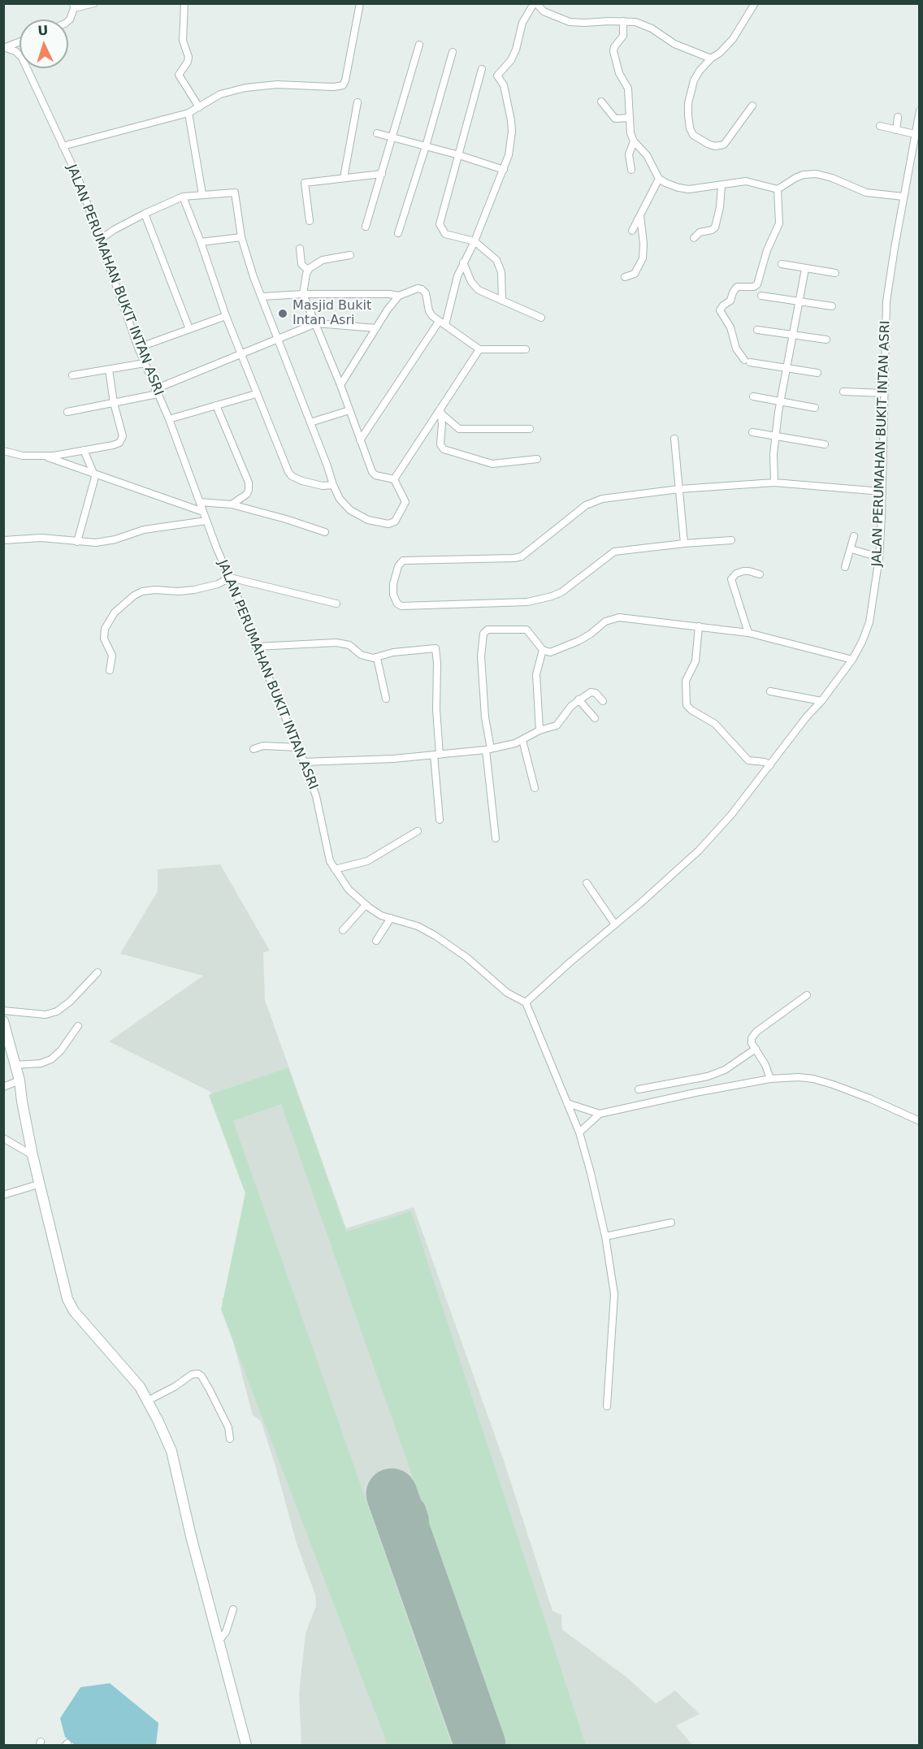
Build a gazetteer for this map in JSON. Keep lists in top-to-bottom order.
{
  "streets": {
    "street": ["JALAN PERUMAHAN BUKIT INTAN ASRI"]
  },
  "places": ["Masjid Bukit Intan Asri"],
  "north": "top"
}
